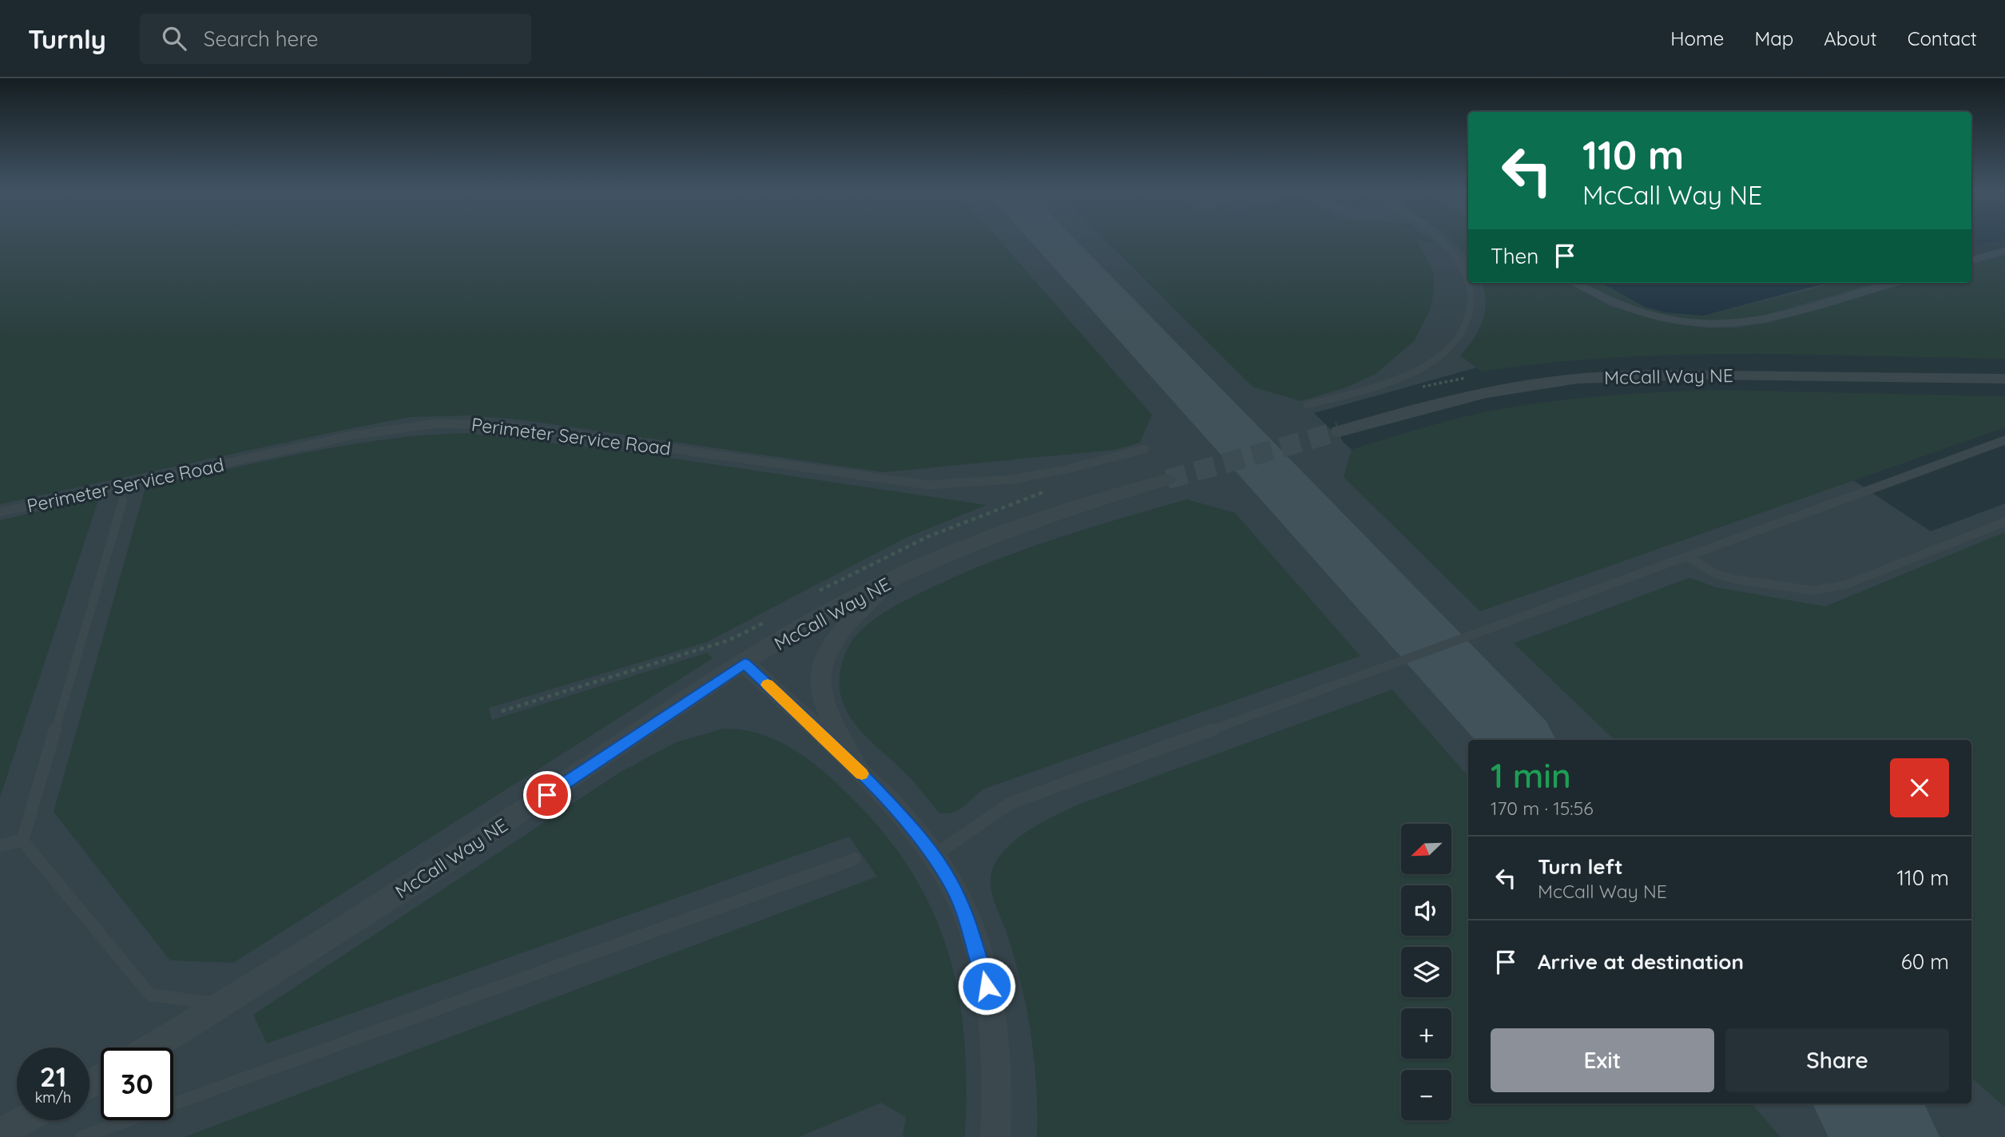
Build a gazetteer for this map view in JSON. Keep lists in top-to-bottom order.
{
  "streets": {
    "street": ["McCall Way NE"],
    "lane": ["Perimeter Service Road"]
  },
  "north": "bottom left",
  "page": {
    "header": "Turnly",
    "search": "Search here",
    "nav": [
      "Home",
      "Map",
      "About",
      "Contact"
    ],
    "turn": ["110 m", "McCall Way NE"],
    "then": "Then",
    "heading": ["1 min", "170 m · 15:56"],
    "map_buttons": ["+", "−"],
    "list": [
      {
        "name": "Turn left",
        "note": "McCall Way NE",
        "value": "110 m"
      },
      {
        "name": "Arrive at destination",
        "value": "60 m"
      }
    ],
    "buttons": ["Exit", "Share"],
    "speed": "21 km/h",
    "limit": "30"
  }
}
